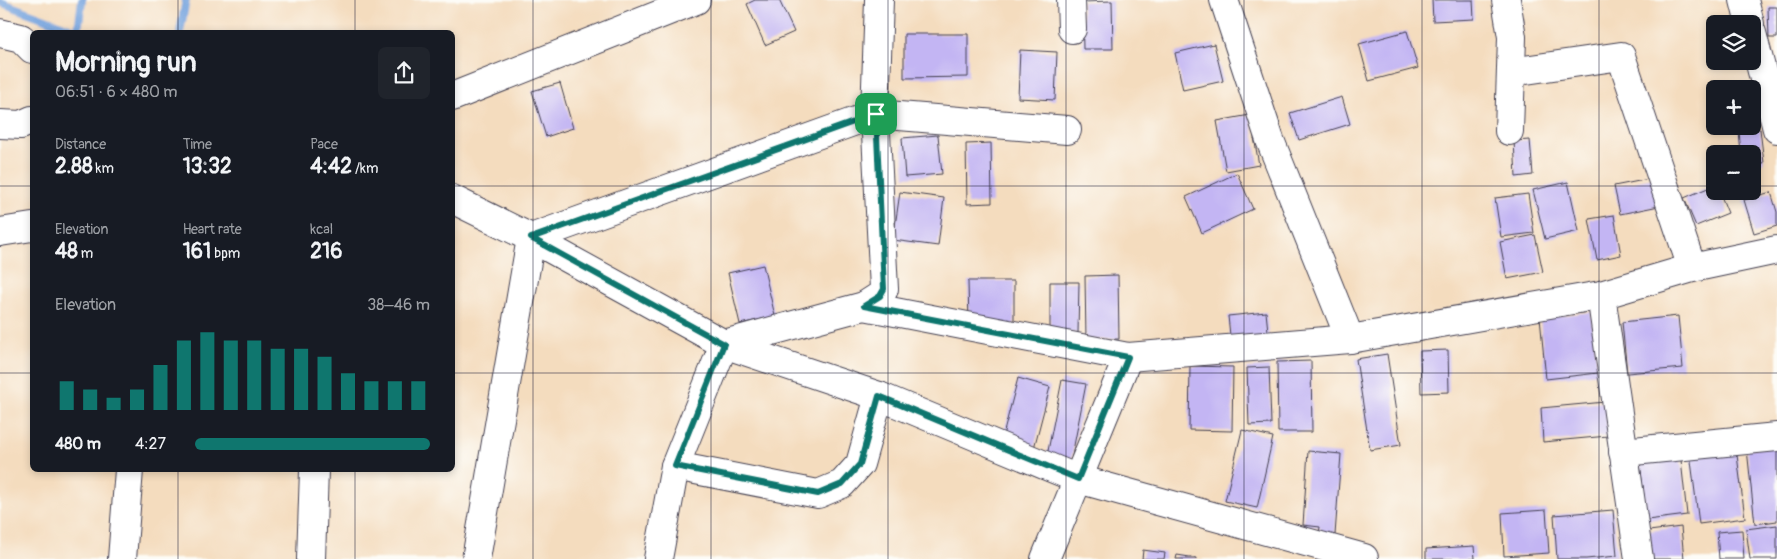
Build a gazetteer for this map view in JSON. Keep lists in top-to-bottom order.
{
  "page": {
    "map_buttons": ["+", "−"],
    "heading": ["Morning run", "06:51 · 6 × 480 m"],
    "stats": [
      ["Distance", "2.88 km"],
      ["Time", "13:32"],
      ["Pace", "4:42 /km"],
      ["Elevation", "48 m"],
      ["Heart rate", "161 bpm"],
      ["kcal", "216"]
    ],
    "chart": ["Elevation", "38–46 m"],
    "list": [
      {
        "name": "480 m",
        "note": "4:27"
      }
    ]
  }
}
